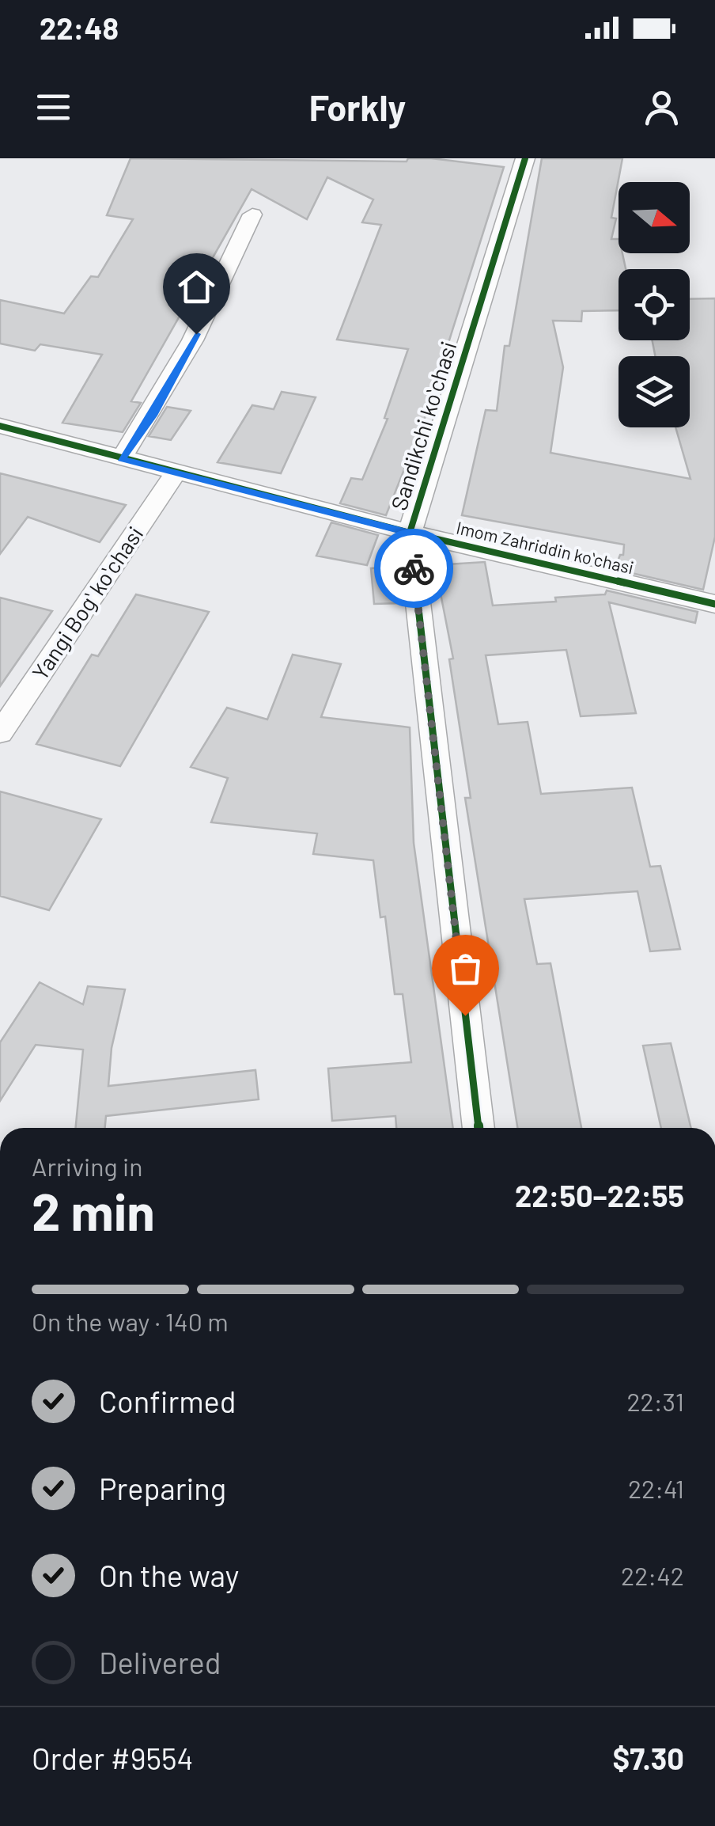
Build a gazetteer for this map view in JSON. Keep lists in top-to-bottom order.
{
  "streets": {
    "street": ["Sandikchi koʻchasi", "Imom Zahriddin koʻchasi", "Yangi Bogʻ koʻchasi"]
  },
  "crossings": [
    ["Sandikchi koʻchasi", "Imom Zahriddin koʻchasi"],
    ["Imom Zahriddin koʻchasi", "Yangi Bogʻ koʻchasi"]
  ],
  "north": "right",
  "page": {
    "status": "22:48",
    "header": "Forkly",
    "heading": ["2 min", "Arriving in", "22:50–22:55"],
    "panel": ["Order #9554", "$7.30"],
    "bar": "On the way · 140 m",
    "list": [
      ["Confirmed", "22:31"],
      ["Preparing", "22:41"],
      ["On the way", "22:42"],
      "Delivered"
    ]
  }
}
